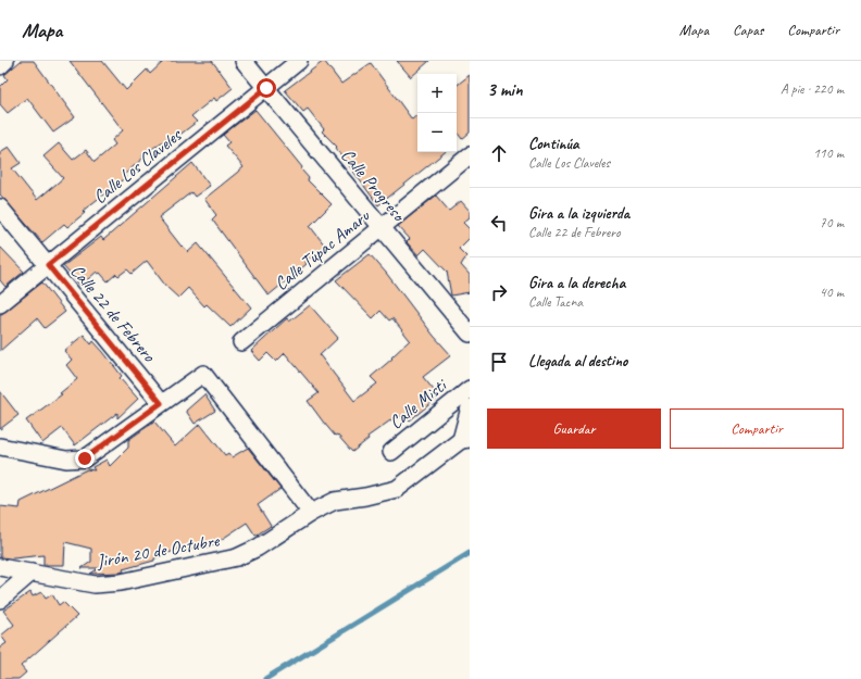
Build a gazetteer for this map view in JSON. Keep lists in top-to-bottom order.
{
  "streets": {
    "street": [
      "Calle Los Claveles",
      "Calle Progreso",
      "Calle Túpac Amaru",
      "Calle 22 de Febrero",
      "Calle Misti",
      "Jirón 20 de Octubre"
    ]
  },
  "crossings": [
    ["Calle Los Claveles", "Calle Progreso"],
    ["Calle Los Claveles", "Calle 22 de Febrero"],
    ["Calle Progreso", "Calle Túpac Amaru"]
  ],
  "page": {
    "header": "Mapa",
    "nav": ["Mapa", "Capas", "Compartir"],
    "heading": ["3 min", "A pie · 220 m"],
    "map_buttons": ["+", "−"],
    "list": [
      ["Continúa", "Calle Los Claveles", "110 m"],
      ["Gira a la izquierda", "Calle 22 de Febrero", "70 m"],
      ["Gira a la derecha", "Calle Tacna", "40 m"],
      "Llegada al destino"
    ],
    "buttons": ["Guardar", "Compartir"]
  }
}
